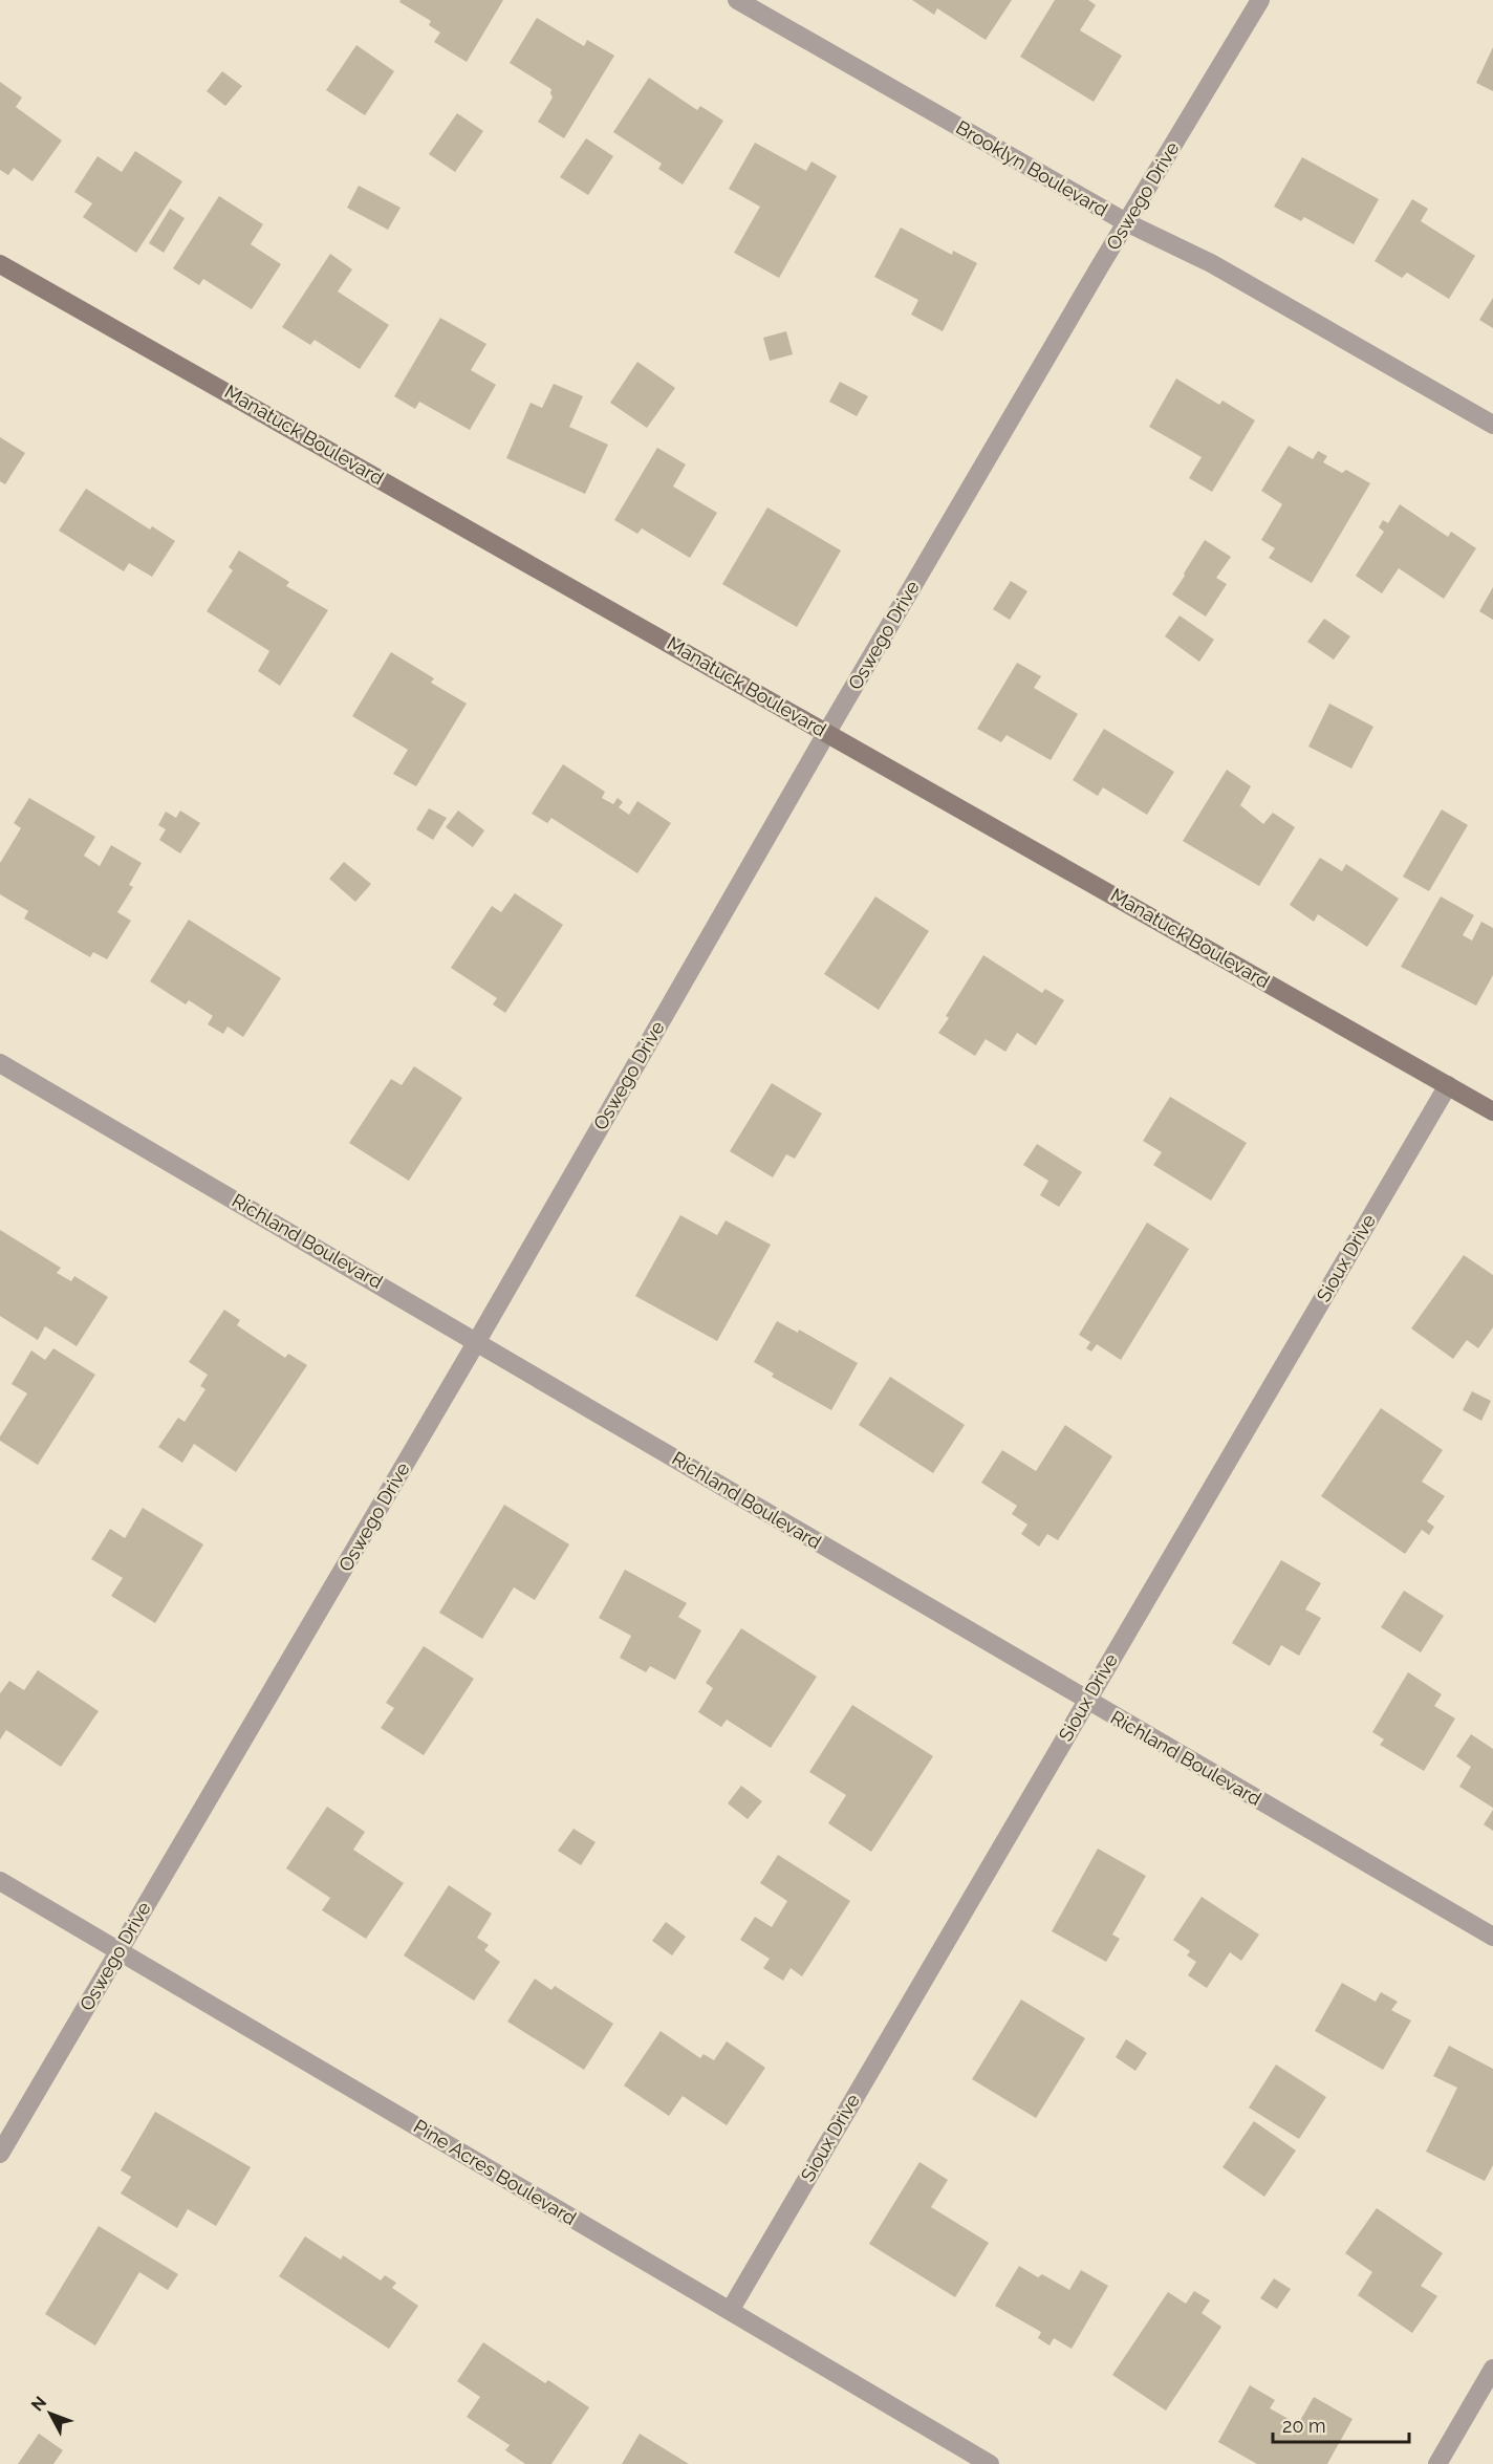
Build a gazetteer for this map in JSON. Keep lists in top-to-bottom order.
{
  "streets": {
    "street": [
      "Brooklyn Boulevard",
      "Oswego Drive",
      "Manatuck Boulevard",
      "Richland Boulevard",
      "Sioux Drive",
      "Pine Acres Boulevard"
    ]
  },
  "crossings": [
    ["Brooklyn Boulevard", "Oswego Drive"],
    ["Oswego Drive", "Manatuck Boulevard"],
    ["Oswego Drive", "Richland Boulevard"],
    ["Oswego Drive", "Pine Acres Boulevard"],
    ["Manatuck Boulevard", "Sioux Drive"],
    ["Richland Boulevard", "Sioux Drive"],
    ["Sioux Drive", "Pine Acres Boulevard"]
  ],
  "scale_bar": "20 m",
  "north": "top left"
}
